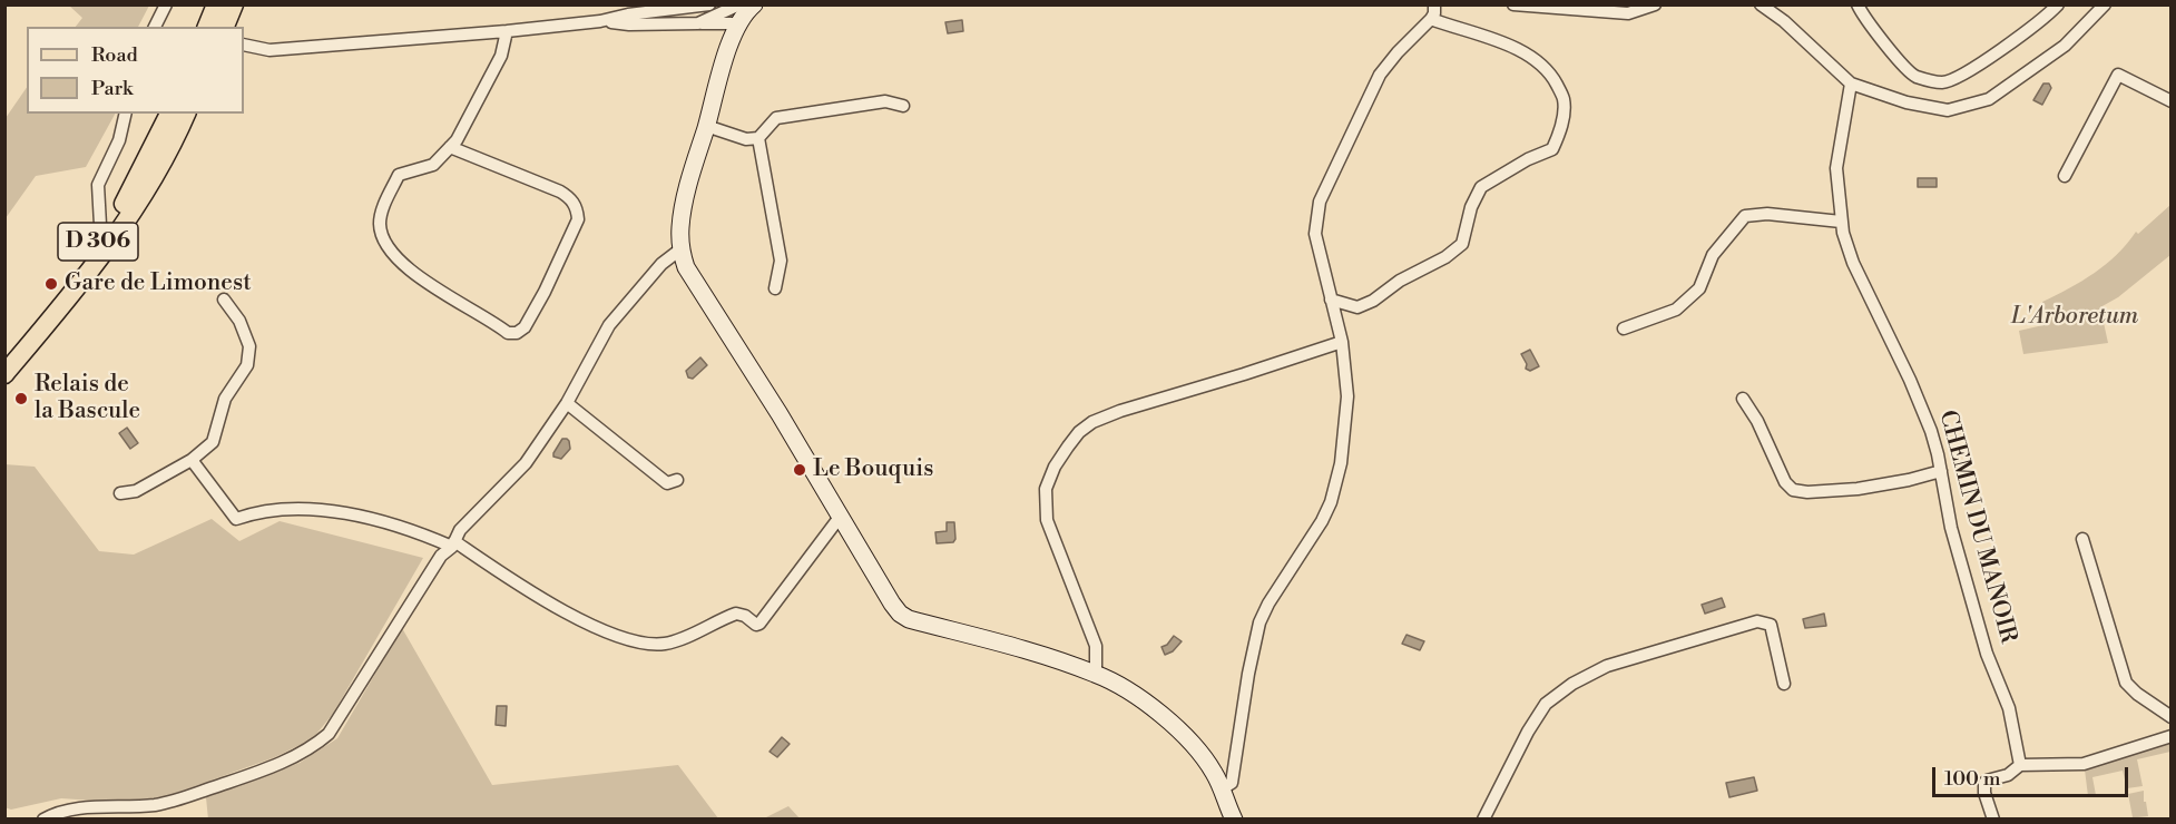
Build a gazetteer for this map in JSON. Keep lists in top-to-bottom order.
{
  "streets": {
    "main road": ["D 306"],
    "street": ["CHEMIN DU MANOIR"]
  },
  "parks": ["L'Arboretum"],
  "places": ["Gare de Limonest", "Relais de la Bascule", "Le Bouquis"],
  "legend": ["Road", "Park"],
  "scale_bar": "100 m"
}
